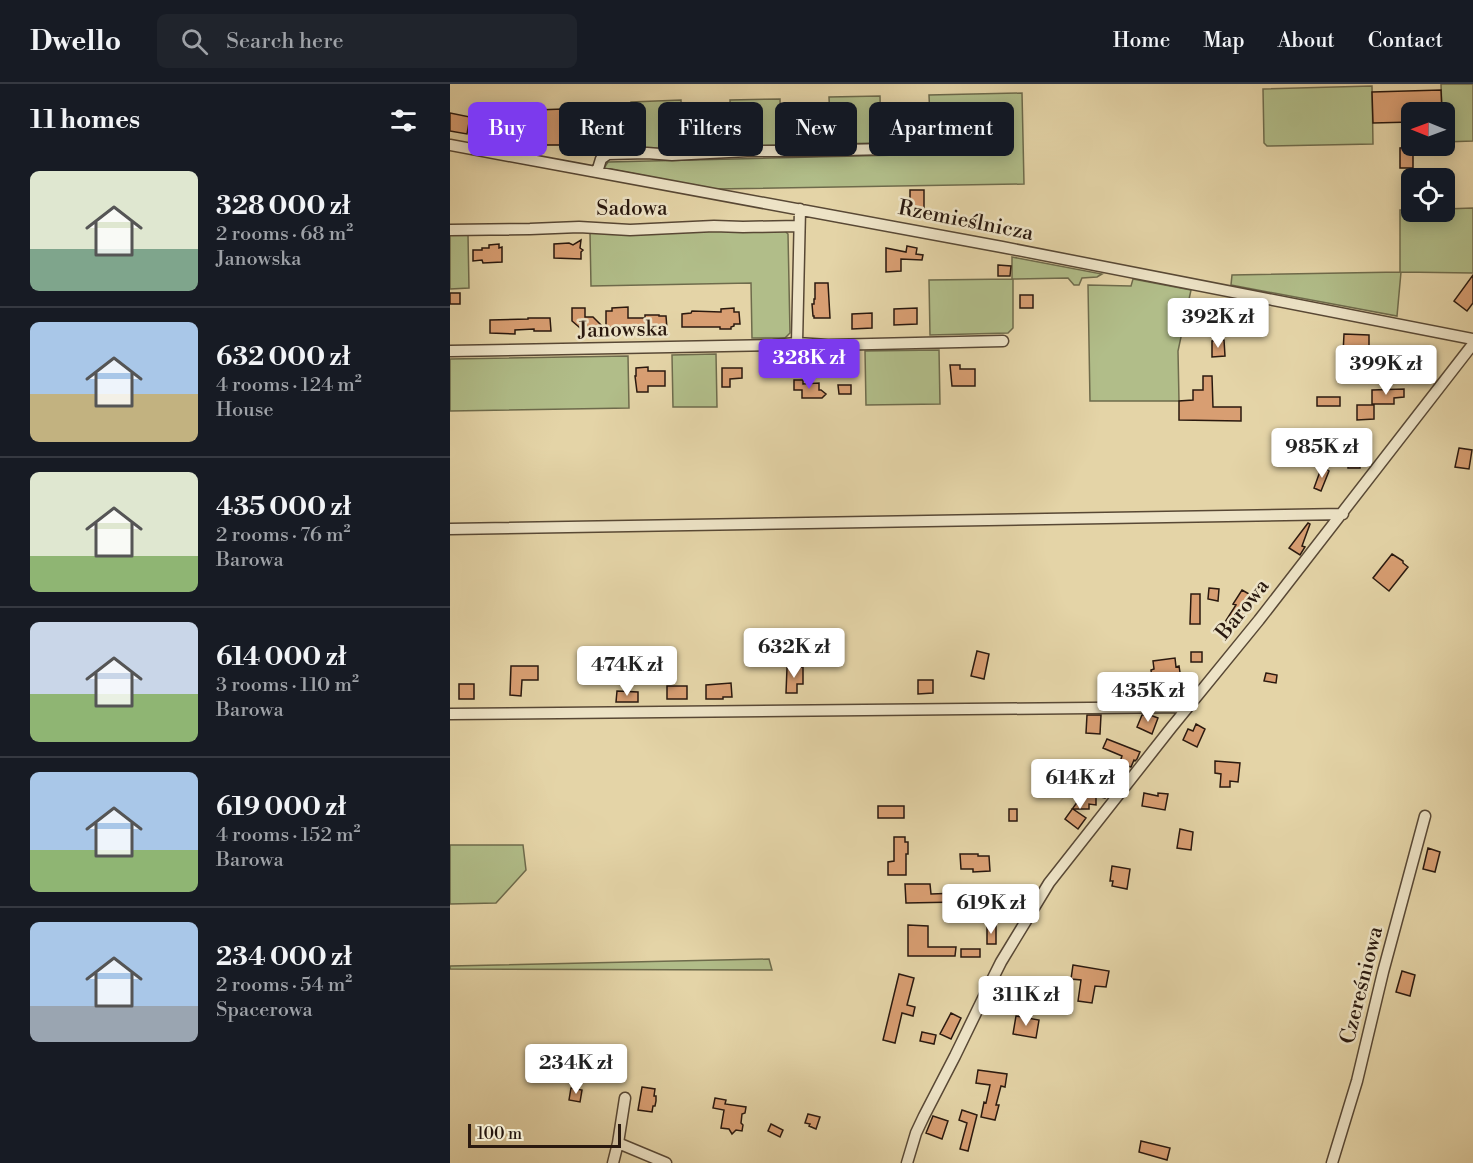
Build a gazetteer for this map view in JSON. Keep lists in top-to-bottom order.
{
  "streets": {
    "street": [
      "Sadowa",
      "Rzemieślnicza",
      "Janowska",
      "Barowa",
      "Czereśniowa"
    ]
  },
  "scale_bar": "100 m",
  "north": "left",
  "page": {
    "header": "Dwello",
    "search": "Search here",
    "nav": [
      "Home",
      "Map",
      "About",
      "Contact"
    ],
    "heading": "11 homes",
    "chip": [
      "Buy",
      "Rent",
      "Filters",
      "New",
      "Apartment"
    ],
    "list": [
      {
        "name": "328 000 zł",
        "note": "2 rooms · 68 m² · Janowska"
      },
      {
        "name": "632 000 zł",
        "note": "4 rooms · 124 m² · House"
      },
      {
        "name": "435 000 zł",
        "note": "2 rooms · 76 m² · Barowa"
      },
      {
        "name": "614 000 zł",
        "note": "3 rooms · 110 m² · Barowa"
      },
      {
        "name": "619 000 zł",
        "note": "4 rooms · 152 m² · Barowa"
      },
      {
        "name": "234 000 zł",
        "note": "2 rooms · 54 m² · Spacerowa"
      }
    ],
    "price": [
      "392K zł",
      "328K zł",
      "399K zł",
      "985K zł",
      "632K zł",
      "474K zł",
      "435K zł",
      "614K zł",
      "619K zł",
      "311K zł",
      "234K zł"
    ],
    "scale": "100 m"
  }
}
